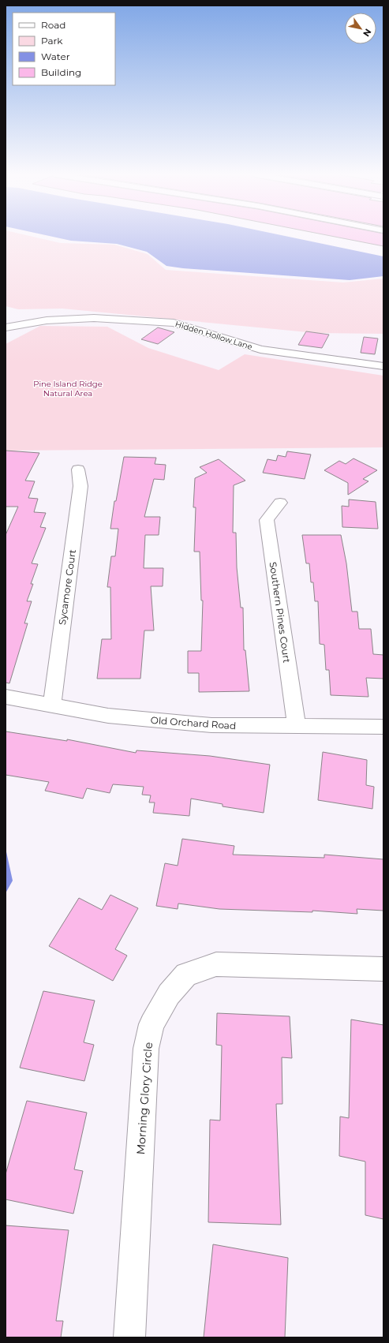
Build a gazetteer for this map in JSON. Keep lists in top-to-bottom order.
{
  "streets": {
    "street": [
      "Hidden Hollow Lane",
      "Sycamore Court",
      "Southern Pines Court",
      "Old Orchard Road",
      "Morning Glory Circle"
    ]
  },
  "crossings": [
    ["Sycamore Court", "Old Orchard Road"],
    ["Southern Pines Court", "Old Orchard Road"]
  ],
  "parks": ["Pine Island Ridge Natural Area"],
  "legend": [
    "Road",
    "Park",
    "Water",
    "Building"
  ],
  "north": "bottom right"
}
